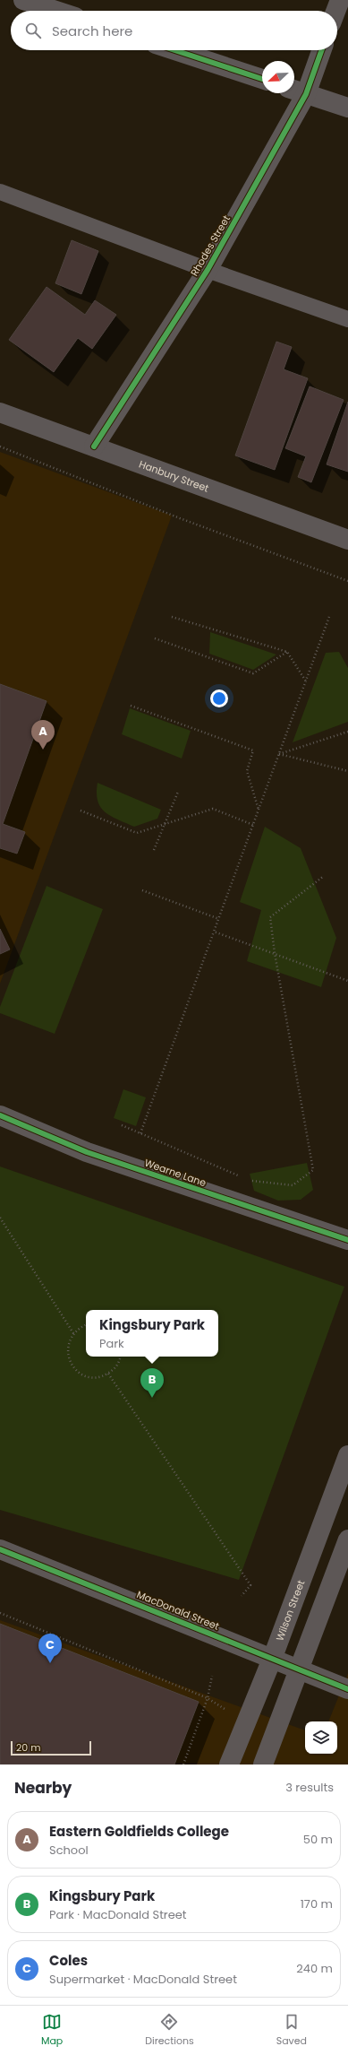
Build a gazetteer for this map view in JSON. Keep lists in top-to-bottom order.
{
  "streets": {
    "street": [
      "Rhodes Street",
      "Hanbury Street",
      "Wearne Lane",
      "MacDonald Street",
      "Wilson Street"
    ]
  },
  "crossings": [
    ["Rhodes Street", "Hanbury Street"],
    ["MacDonald Street", "Wilson Street"]
  ],
  "scale_bar": "20 m",
  "north": "bottom left",
  "page": {
    "search": "Search here",
    "pins": ["A", "B", "C"],
    "popup": ["Kingsbury Park", "Park"],
    "scale": "20 m",
    "heading": ["Nearby", "3 results"],
    "list": [
      {
        "mark": "A",
        "name": "Eastern Goldfields College",
        "note": "School",
        "value": "50 m"
      },
      {
        "mark": "B",
        "name": "Kingsbury Park",
        "note": "Park · MacDonald Street",
        "value": "170 m"
      },
      {
        "mark": "C",
        "name": "Coles",
        "note": "Supermarket · MacDonald Street",
        "value": "240 m"
      }
    ],
    "nav": ["Map", "Directions", "Saved"]
  }
}
